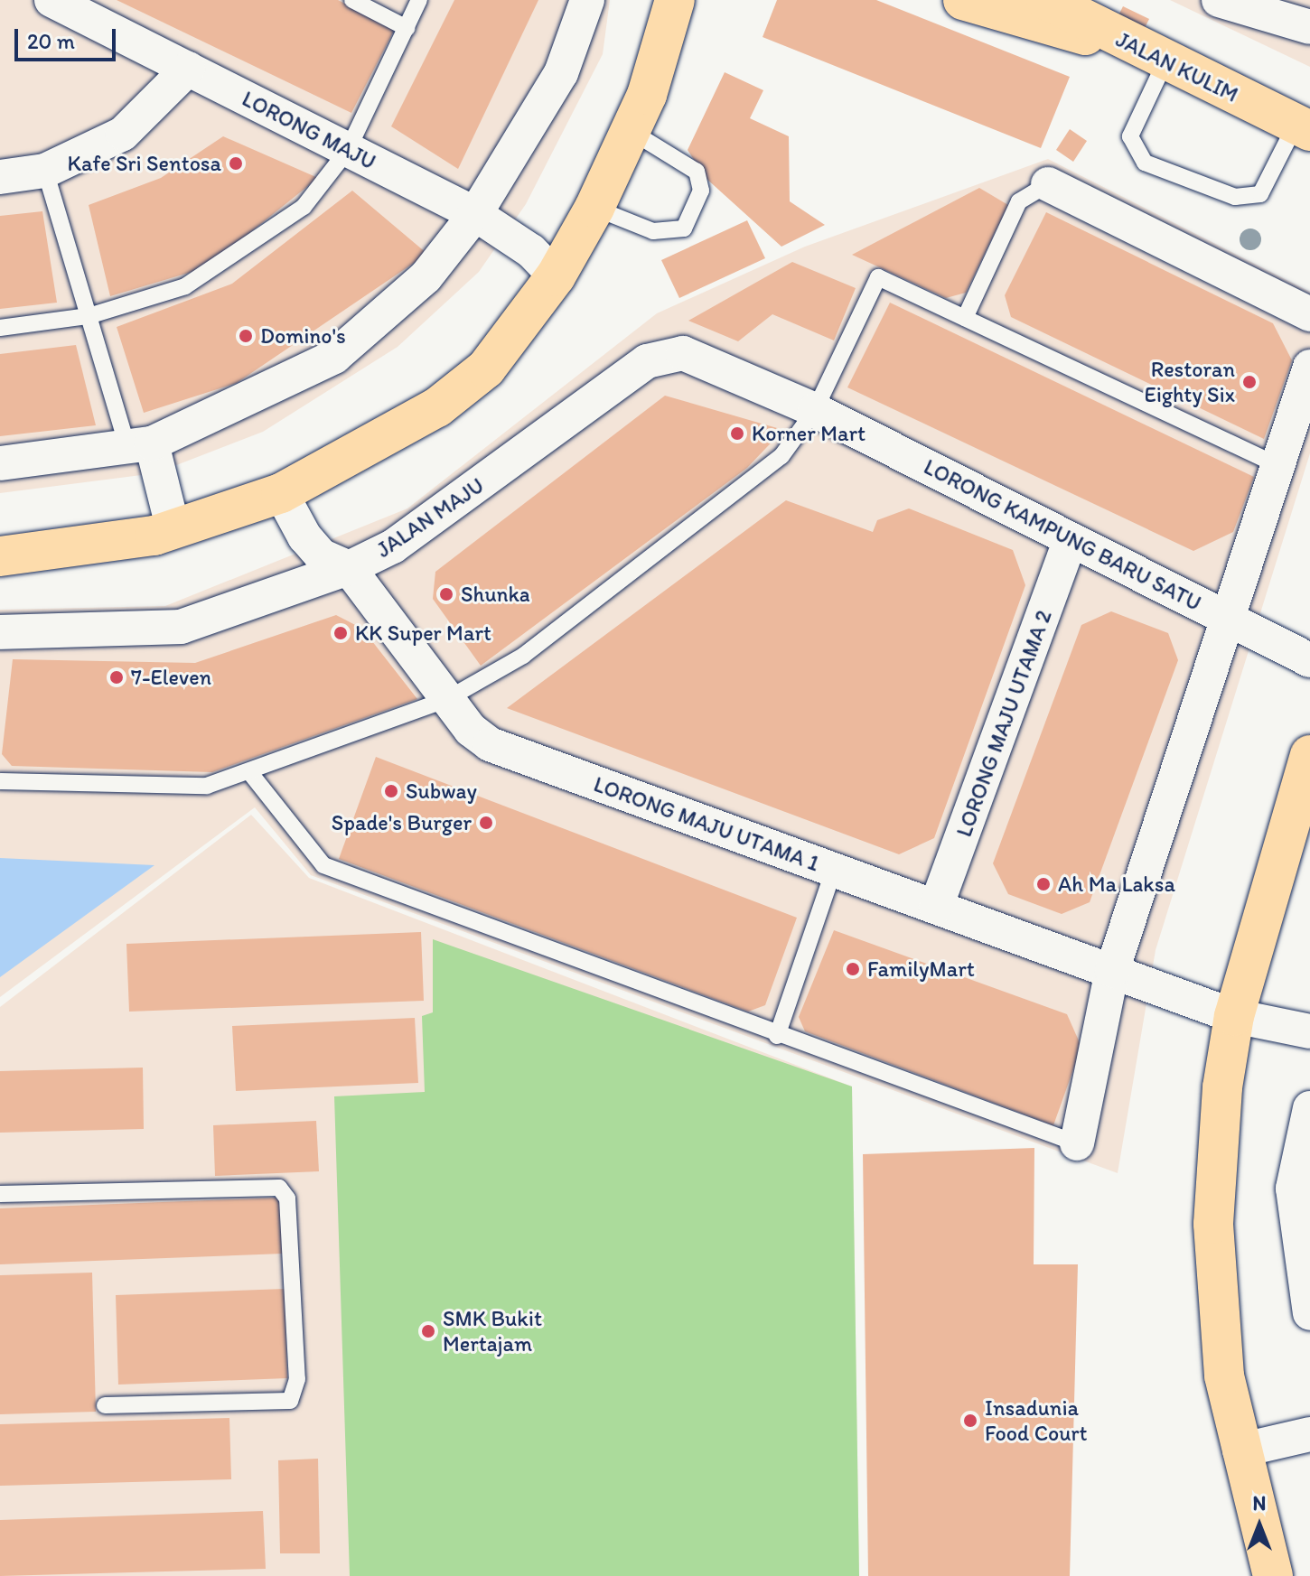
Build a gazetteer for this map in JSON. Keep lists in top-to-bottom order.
{
  "streets": {
    "main road": ["JALAN KULIM"],
    "street": [
      "LORONG MAJU",
      "JALAN MAJU",
      "LORONG KAMPUNG BARU SATU",
      "LORONG MAJU UTAMA 2",
      "LORONG MAJU UTAMA 1"
    ]
  },
  "crossings": [
    ["JALAN MAJU", "LORONG KAMPUNG BARU SATU"],
    ["JALAN MAJU", "LORONG MAJU UTAMA 1"],
    ["LORONG KAMPUNG BARU SATU", "LORONG MAJU UTAMA 2"],
    ["LORONG MAJU UTAMA 2", "LORONG MAJU UTAMA 1"]
  ],
  "places": [
    "Kafe Sri Sentosa",
    "Domino's",
    "Restoran Eighty Six",
    "Korner Mart",
    "Shunka",
    "KK Super Mart",
    "7-Eleven",
    "Subway",
    "Spade's Burger",
    "Ah Ma Laksa",
    "FamilyMart",
    "SMK Bukit Mertajam",
    "Insadunia Food Court"
  ],
  "scale_bar": "20 m",
  "north": "top"
}
